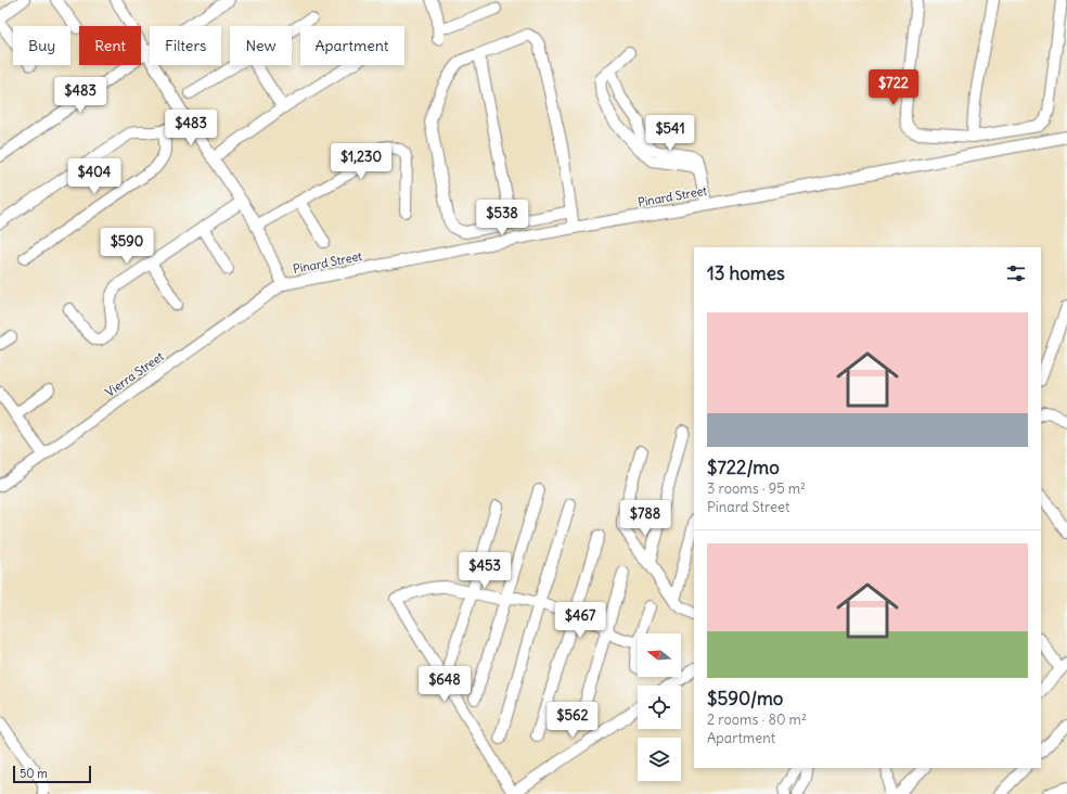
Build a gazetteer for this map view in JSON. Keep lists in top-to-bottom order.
{
  "streets": {
    "street": ["Pinard Street", "Vierra Street"]
  },
  "crossings": [
    ["Pinard Street", "Vierra Street"]
  ],
  "scale_bar": "50 m",
  "north": "left",
  "page": {
    "chip": [
      "Buy",
      "Rent",
      "Filters",
      "New",
      "Apartment"
    ],
    "price": [
      "$722",
      "$483",
      "$483",
      "$541",
      "$1,230",
      "$404",
      "$538",
      "$590",
      "$788",
      "$453",
      "$467",
      "$648",
      "$562"
    ],
    "heading": "13 homes",
    "list": [
      {
        "name": "$722/mo",
        "note": "3 rooms · 95 m² · Pinard Street"
      },
      {
        "name": "$590/mo",
        "note": "2 rooms · 80 m² · Apartment"
      }
    ],
    "scale": "50 m"
  }
}
